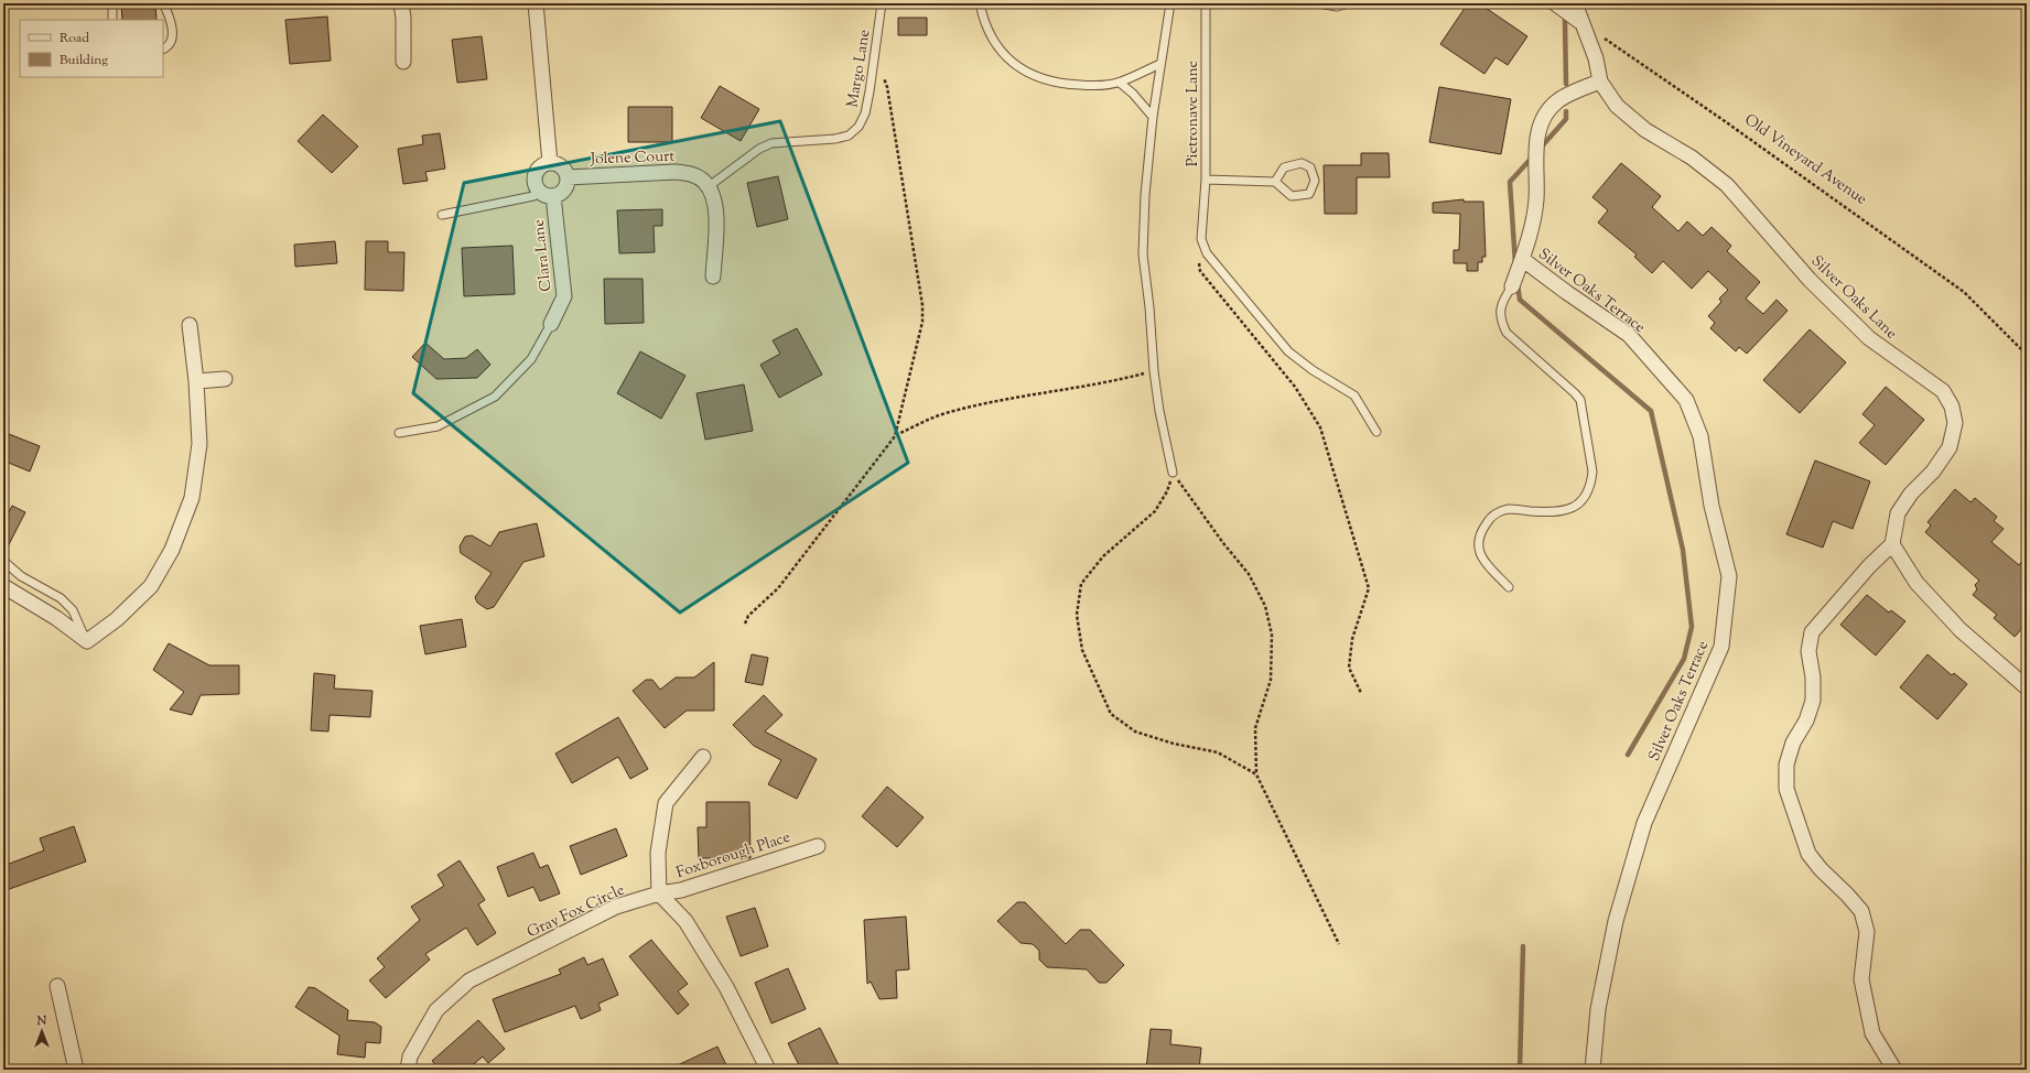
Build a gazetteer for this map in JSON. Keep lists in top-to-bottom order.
{
  "streets": {
    "street": [
      "Jolene Court",
      "Clara Lane",
      "Silver Oaks Terrace",
      "Silver Oaks Lane",
      "Foxborough Place",
      "Gray Fox Circle"
    ],
    "lane": ["Margo Lane", "Pietronave Lane"],
    "path": ["Old Vineyard Avenue"]
  },
  "crossings": [
    ["Margo Lane", "Jolene Court"],
    ["Jolene Court", "Clara Lane"],
    ["Old Vineyard Avenue", "Silver Oaks Lane"],
    ["Foxborough Place", "Gray Fox Circle"]
  ],
  "legend": ["Road", "Building"],
  "north": "top"
}
